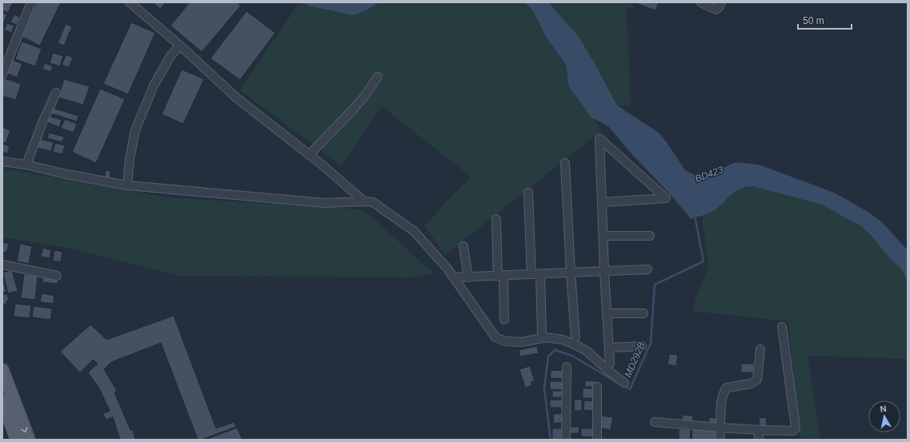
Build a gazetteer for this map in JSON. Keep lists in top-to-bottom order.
{
  "water": ["BD423", "MD292B"],
  "scale_bar": "50 m",
  "north": "top"
}
